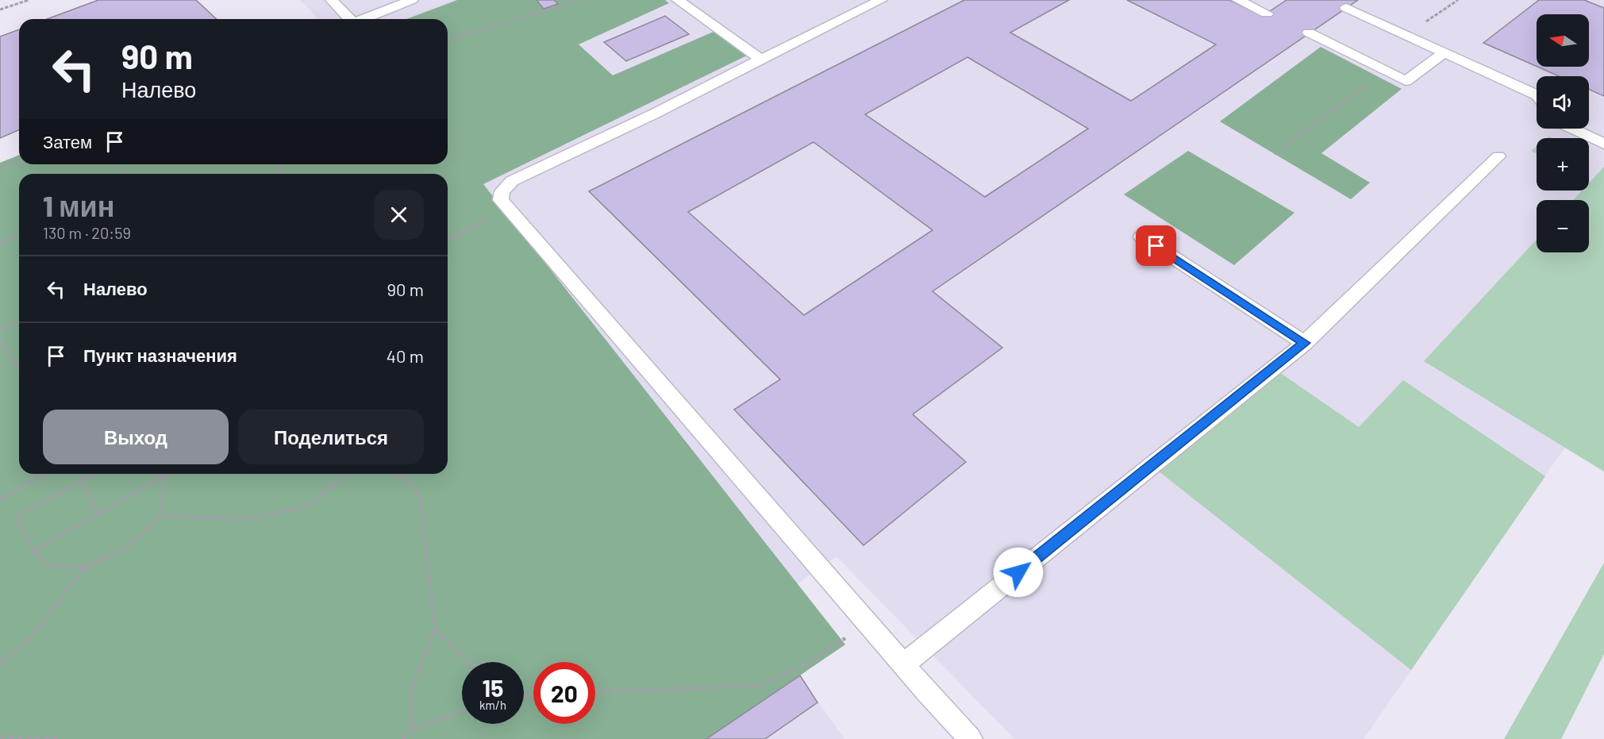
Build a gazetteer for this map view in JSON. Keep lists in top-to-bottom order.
{
  "north": "left",
  "page": {
    "map_buttons": ["+", "−"],
    "turn": ["90 m", "Налево"],
    "then": "Затем",
    "heading": ["1 мин", "130 m · 20:59"],
    "list": [
      {
        "name": "Налево",
        "value": "90 m"
      },
      {
        "name": "Пункт назначения",
        "value": "40 m"
      }
    ],
    "buttons": ["Выход", "Поделиться"],
    "speed": "15 km/h",
    "limit": "20"
  }
}
